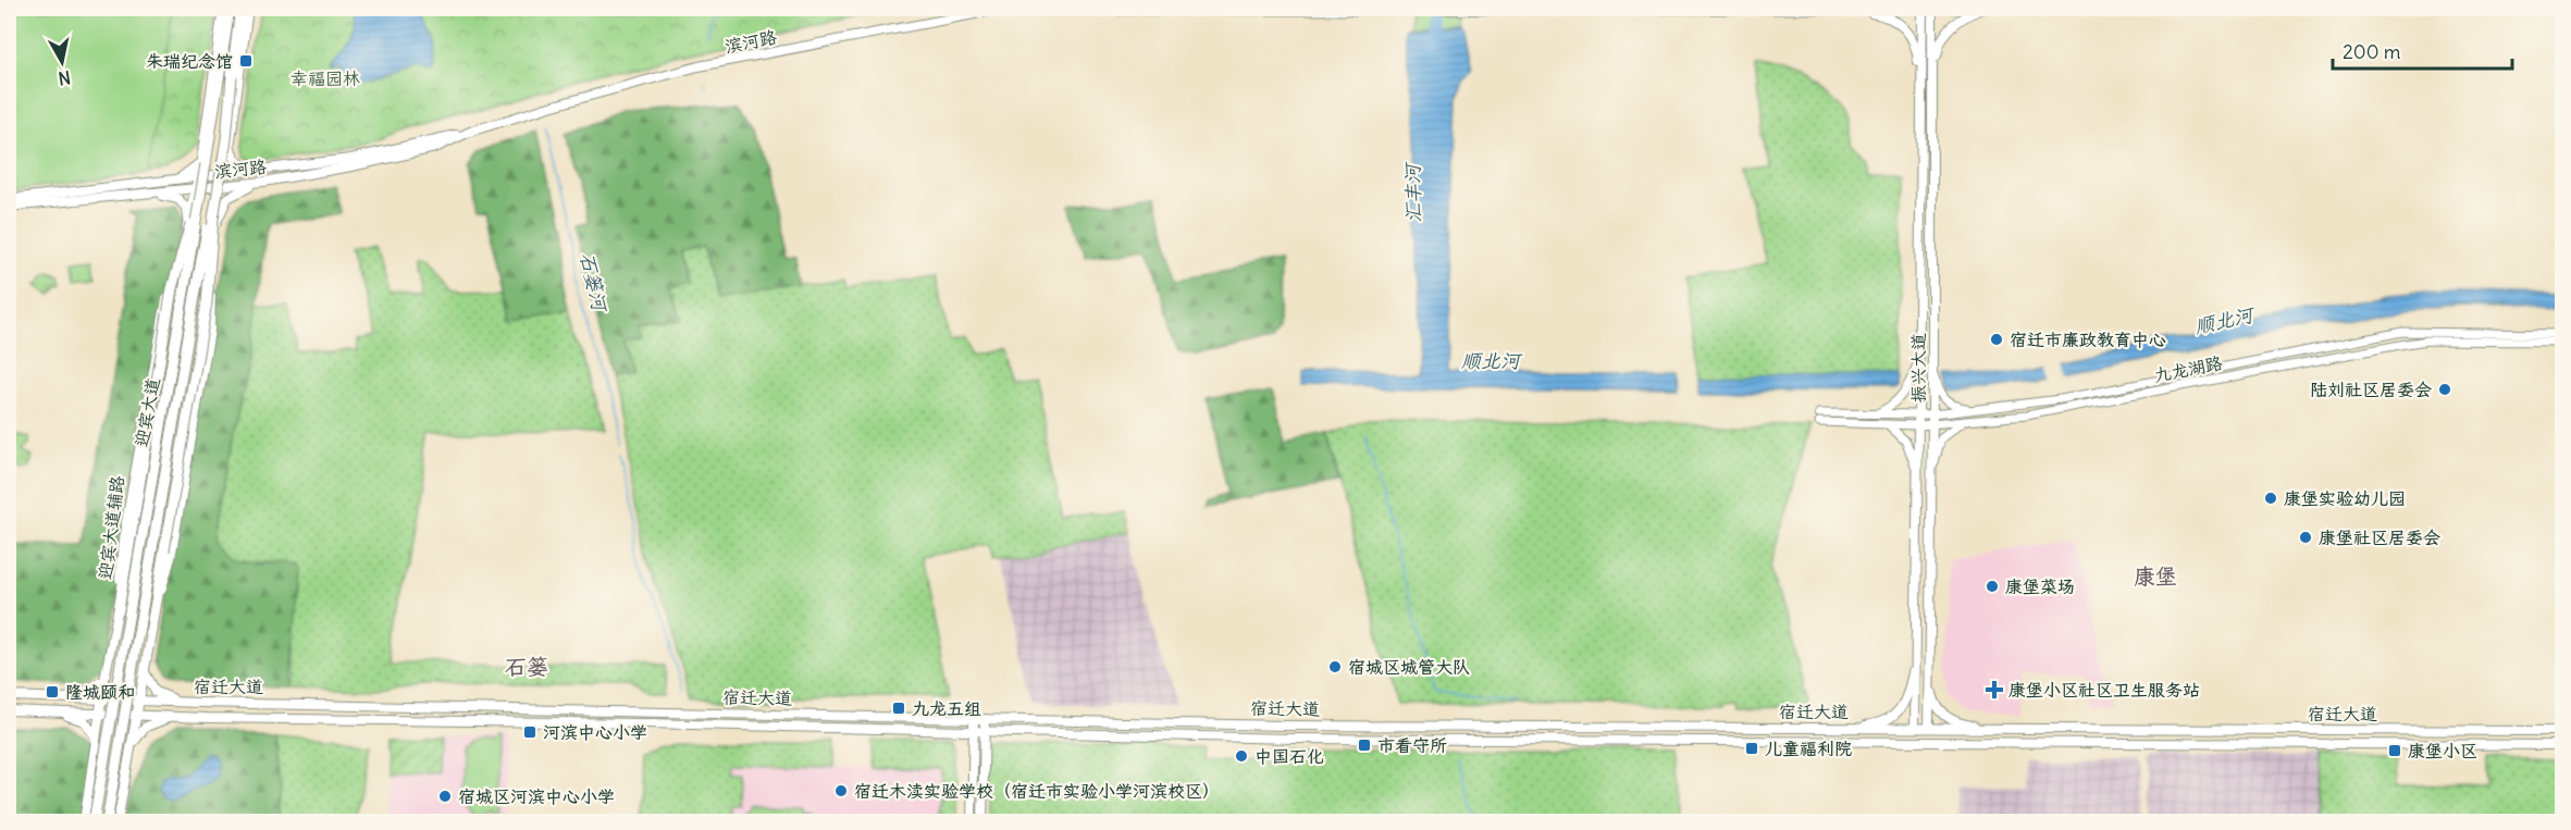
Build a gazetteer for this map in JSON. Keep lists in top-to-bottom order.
{
  "streets": {
    "highway": ["迎宾大道"],
    "main road": [
      "滨河路",
      "振兴大道",
      "迎宾大道辅路",
      "宿迁大道"
    ],
    "street": ["九龙湖路"]
  },
  "crossings": [
    ["滨河路", "振兴大道"],
    ["滨河路", "迎宾大道辅路"],
    ["振兴大道", "九龙湖路"],
    ["振兴大道", "宿迁大道"],
    ["迎宾大道", "迎宾大道辅路"],
    ["迎宾大道辅路", "宿迁大道"]
  ],
  "districts": ["康堡", "石篓"],
  "water": ["汇丰河", "石篓河", "顺北河"],
  "parks": ["幸福园林"],
  "places": {
    "transit": [
      "朱瑞纪念馆",
      "隆城颐和",
      "九龙五组",
      "河滨中心小学",
      "市看守所",
      "儿童福利院",
      "康堡小区"
    ],
    "other": [
      "宿迁市廉政教育中心",
      "陆刘社区居委会",
      "康堡实验幼儿园",
      "康堡社区居委会",
      "康堡菜场",
      "宿城区城管大队",
      "中国石化",
      "宿迁木渎实验学校（宿迁市实验小学河滨校区）",
      "宿城区河滨中心小学"
    ],
    "health": ["康堡小区社区卫生服务站"]
  },
  "scale_bar": "200 m",
  "north": "bottom"
}
